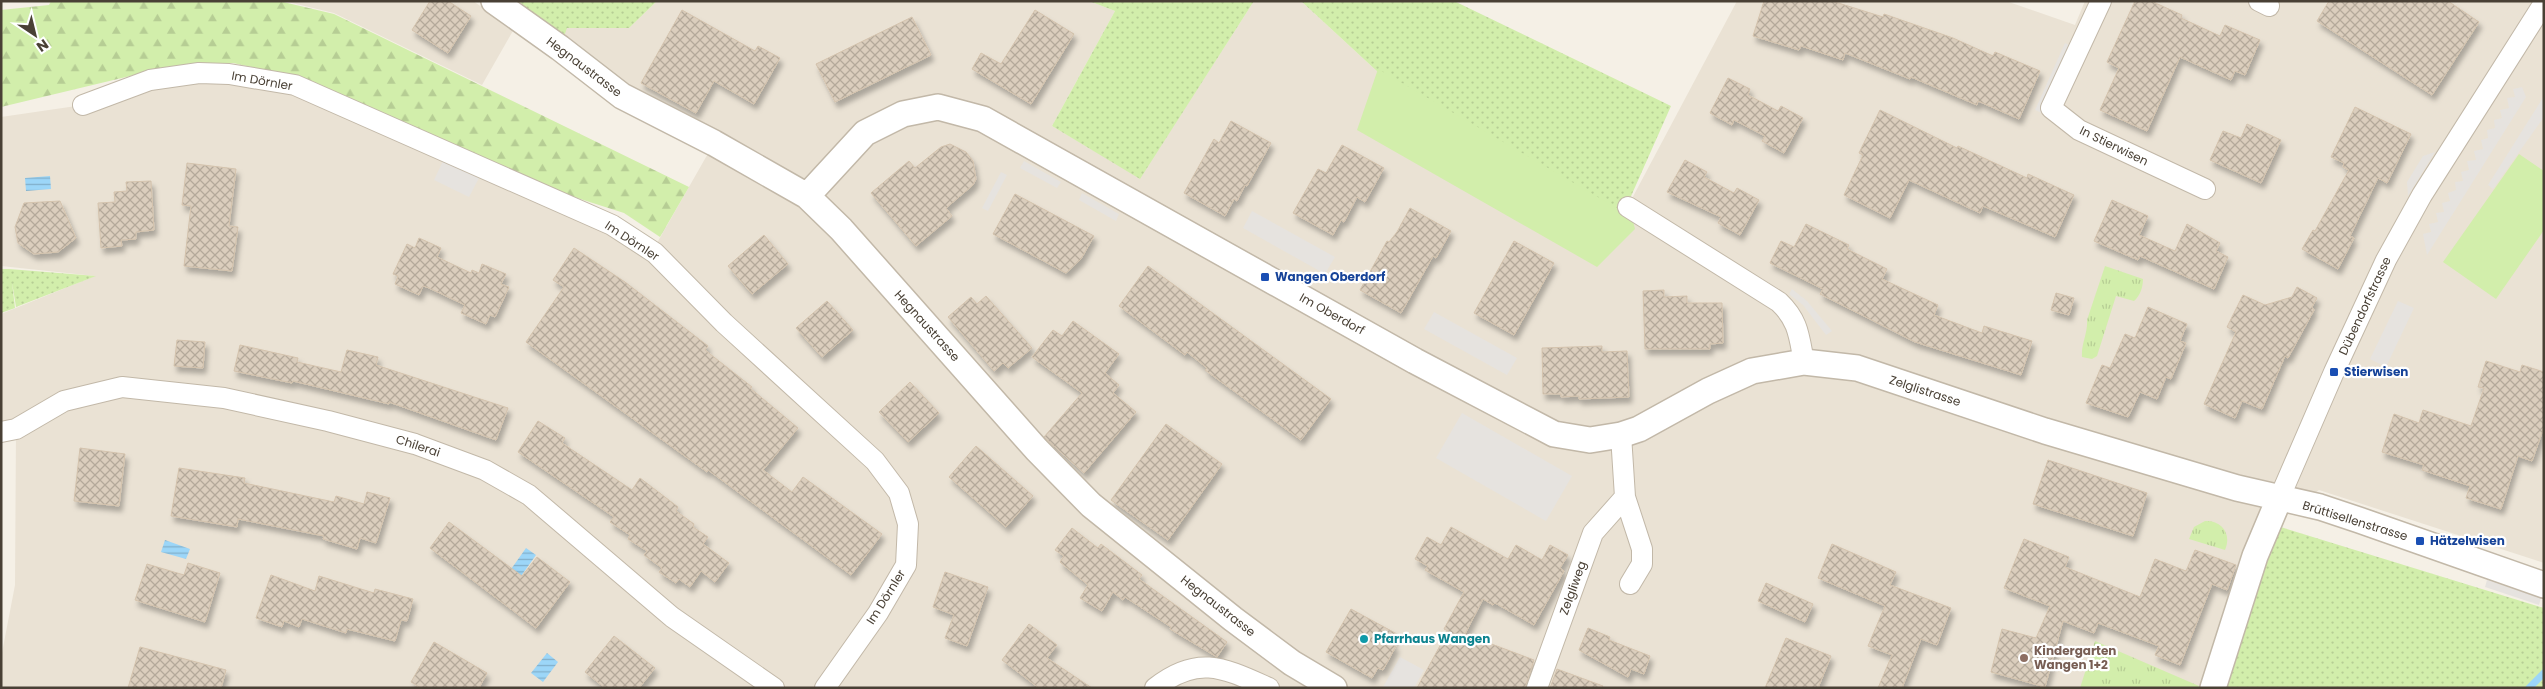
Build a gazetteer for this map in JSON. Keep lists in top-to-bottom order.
{
  "streets": {
    "street": [
      "Hegnaustrasse",
      "Im Dörnler",
      "In Stierwisen",
      "Dübendorfstrasse",
      "Im Oberdorf",
      "Zelglistrasse",
      "Chilerai",
      "Brüttisellenstrasse",
      "Zelgliweg"
    ]
  },
  "crossings": [
    ["Hegnaustrasse", "Im Oberdorf"],
    ["Dübendorfstrasse", "Zelglistrasse"],
    ["Dübendorfstrasse", "Brüttisellenstrasse"],
    ["Im Oberdorf", "Zelglistrasse"],
    ["Zelglistrasse", "Brüttisellenstrasse"]
  ],
  "places": {
    "transit": ["Wangen Oberdorf", "Stierwisen", "Hätzelwisen"],
    "other": ["Pfarrhaus Wangen", "Kindergarten Wangen 1+2"]
  },
  "north": "bottom right"
}
